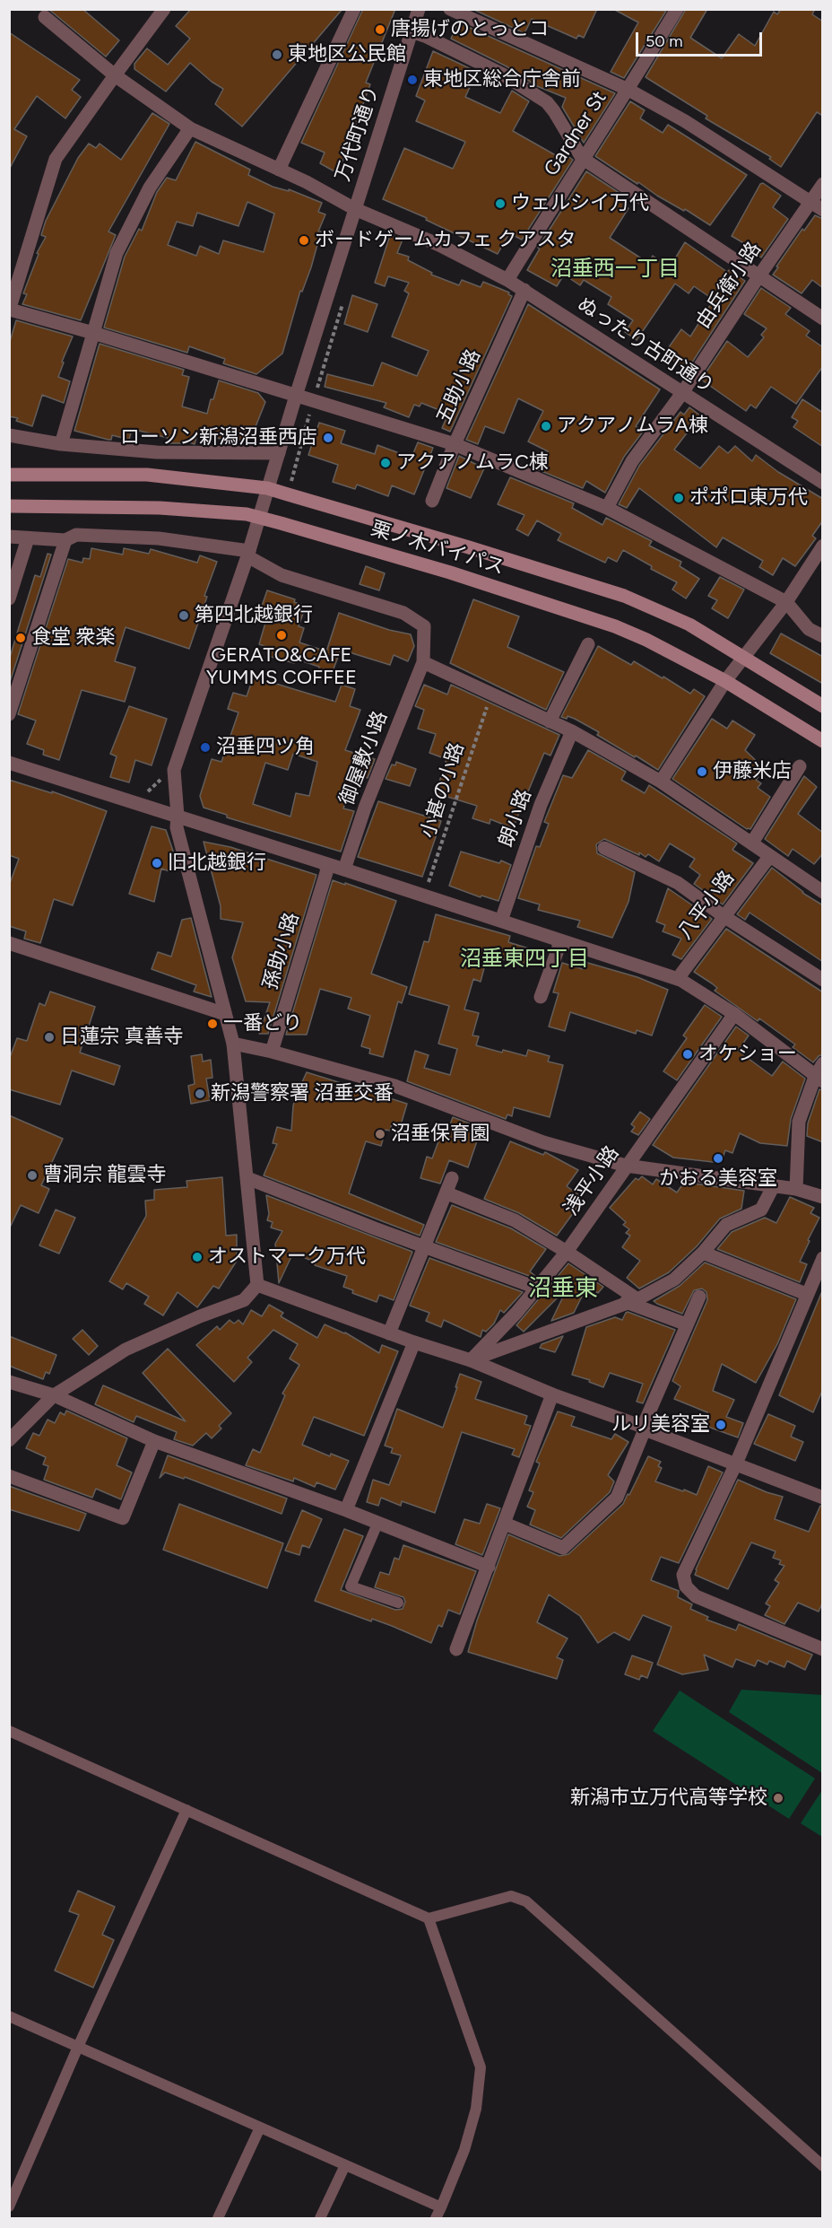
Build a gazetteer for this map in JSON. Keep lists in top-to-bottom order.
{
  "streets": {
    "main road": ["栗ノ木バイパス"],
    "street": [
      "万代町通り",
      "Gardner St",
      "由兵衛小路",
      "ぬったり古町通り",
      "五助小路",
      "御屋敷小路",
      "朗小路",
      "八平小路",
      "孫助小路",
      "浅平小路"
    ],
    "path": ["小甚の小路"]
  },
  "crossings": [
    ["万代町通り", "ぬったり古町通り"],
    ["万代町通り", "栗ノ木バイパス"],
    ["Gardner St", "ぬったり古町通り"],
    ["由兵衛小路", "ぬったり古町通り"],
    ["ぬったり古町通り", "五助小路"]
  ],
  "districts": ["沼垂西一丁目", "沼垂東四丁目", "沼垂東"],
  "places": [
    "唐揚げのとっとコ",
    "東地区公民館",
    "東地区総合庁舎前",
    "ウェルシイ万代",
    "ボードゲームカフェ クアスタ",
    "アクアノムラA棟",
    "ローソン新潟沼垂西店",
    "アクアノムラC棟",
    "ポポロ東万代",
    "第四北越銀行",
    "GERATO&CAFE YUMMS COFFEE",
    "食堂 衆楽",
    "沼垂四ツ角",
    "伊藤米店",
    "旧北越銀行",
    "一番どり",
    "日蓮宗 真善寺",
    "オケショー",
    "新潟警察署 沼垂交番",
    "沼垂保育園",
    "かおる美容室",
    "曹洞宗 龍雲寺",
    "オストマーク万代",
    "ルリ美容室",
    "新潟市立万代高等学校"
  ],
  "scale_bar": "50 m"
}
